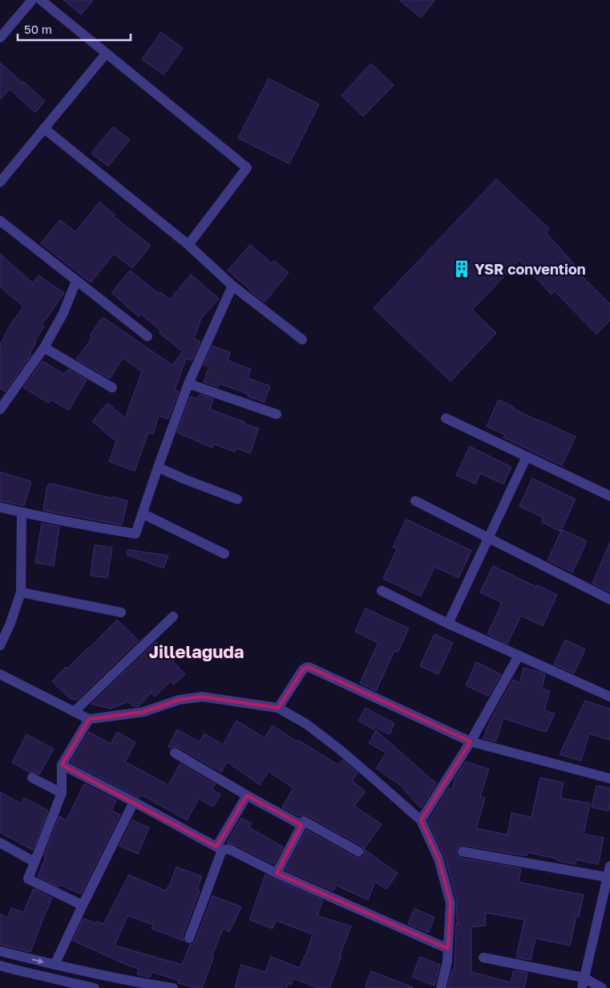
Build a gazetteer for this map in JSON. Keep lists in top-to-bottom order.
{
  "districts": ["Jillelaguda"],
  "places": {
    "building": ["YSR convention"]
  },
  "scale_bar": "50 m"
}
